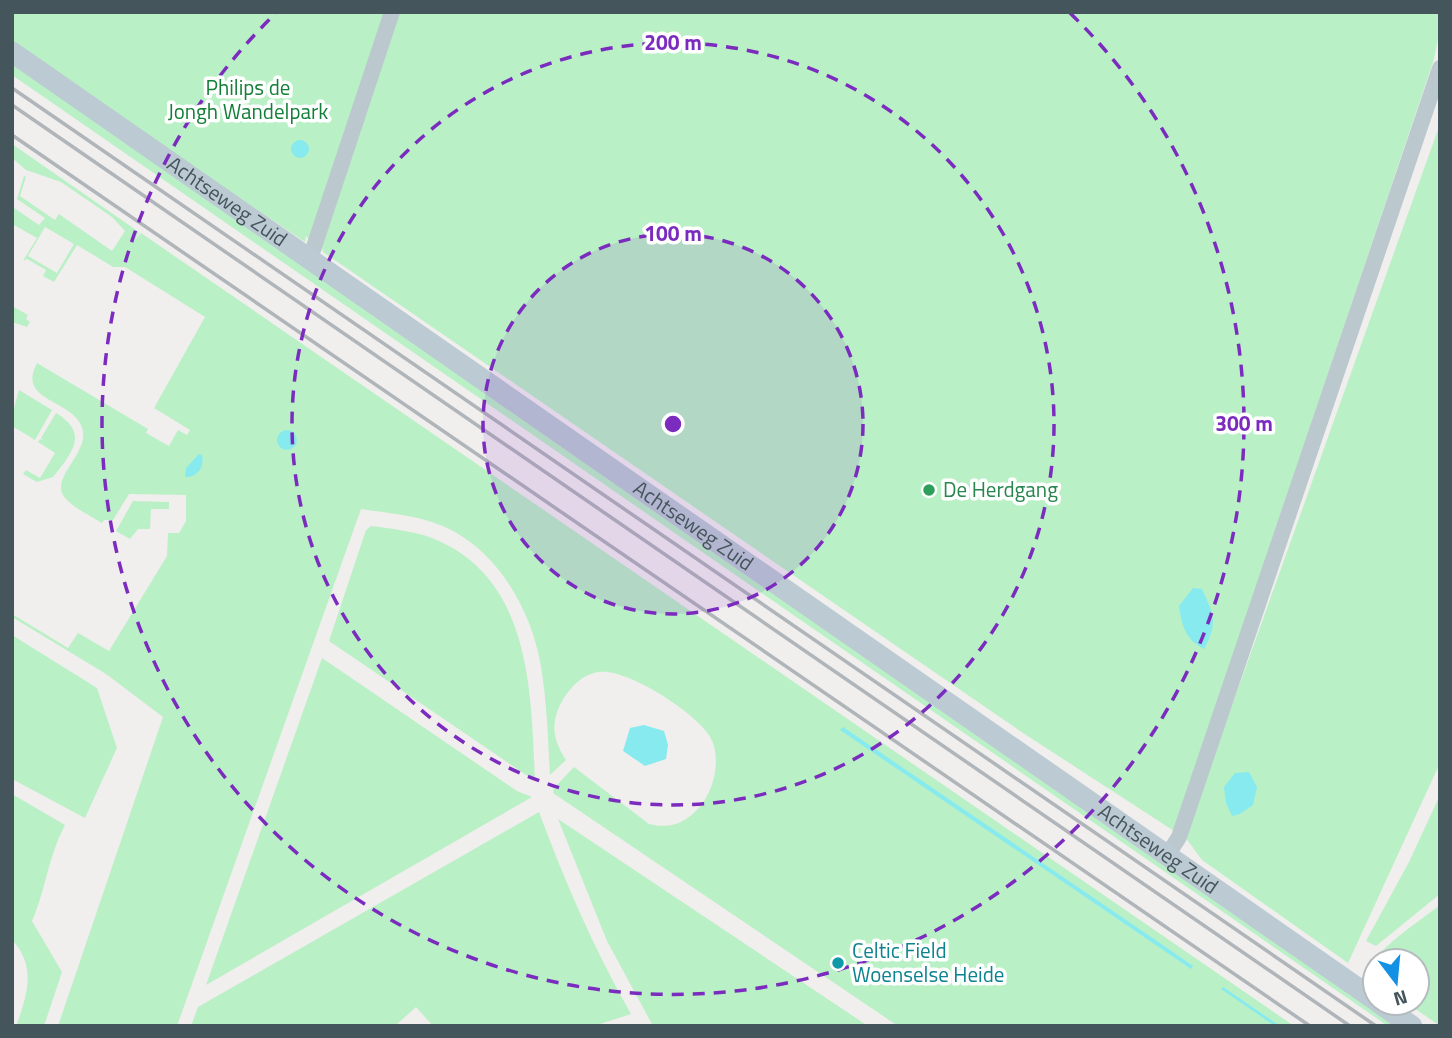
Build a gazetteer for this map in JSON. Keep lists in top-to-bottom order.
{
  "streets": {
    "street": ["Achtseweg Zuid"]
  },
  "parks": ["Philips de Jongh Wandelpark"],
  "places": ["De Herdgang", "Celtic Field Woenselse Heide"],
  "north": "bottom",
  "rings": ["200 m", "100 m", "300 m"]
}
